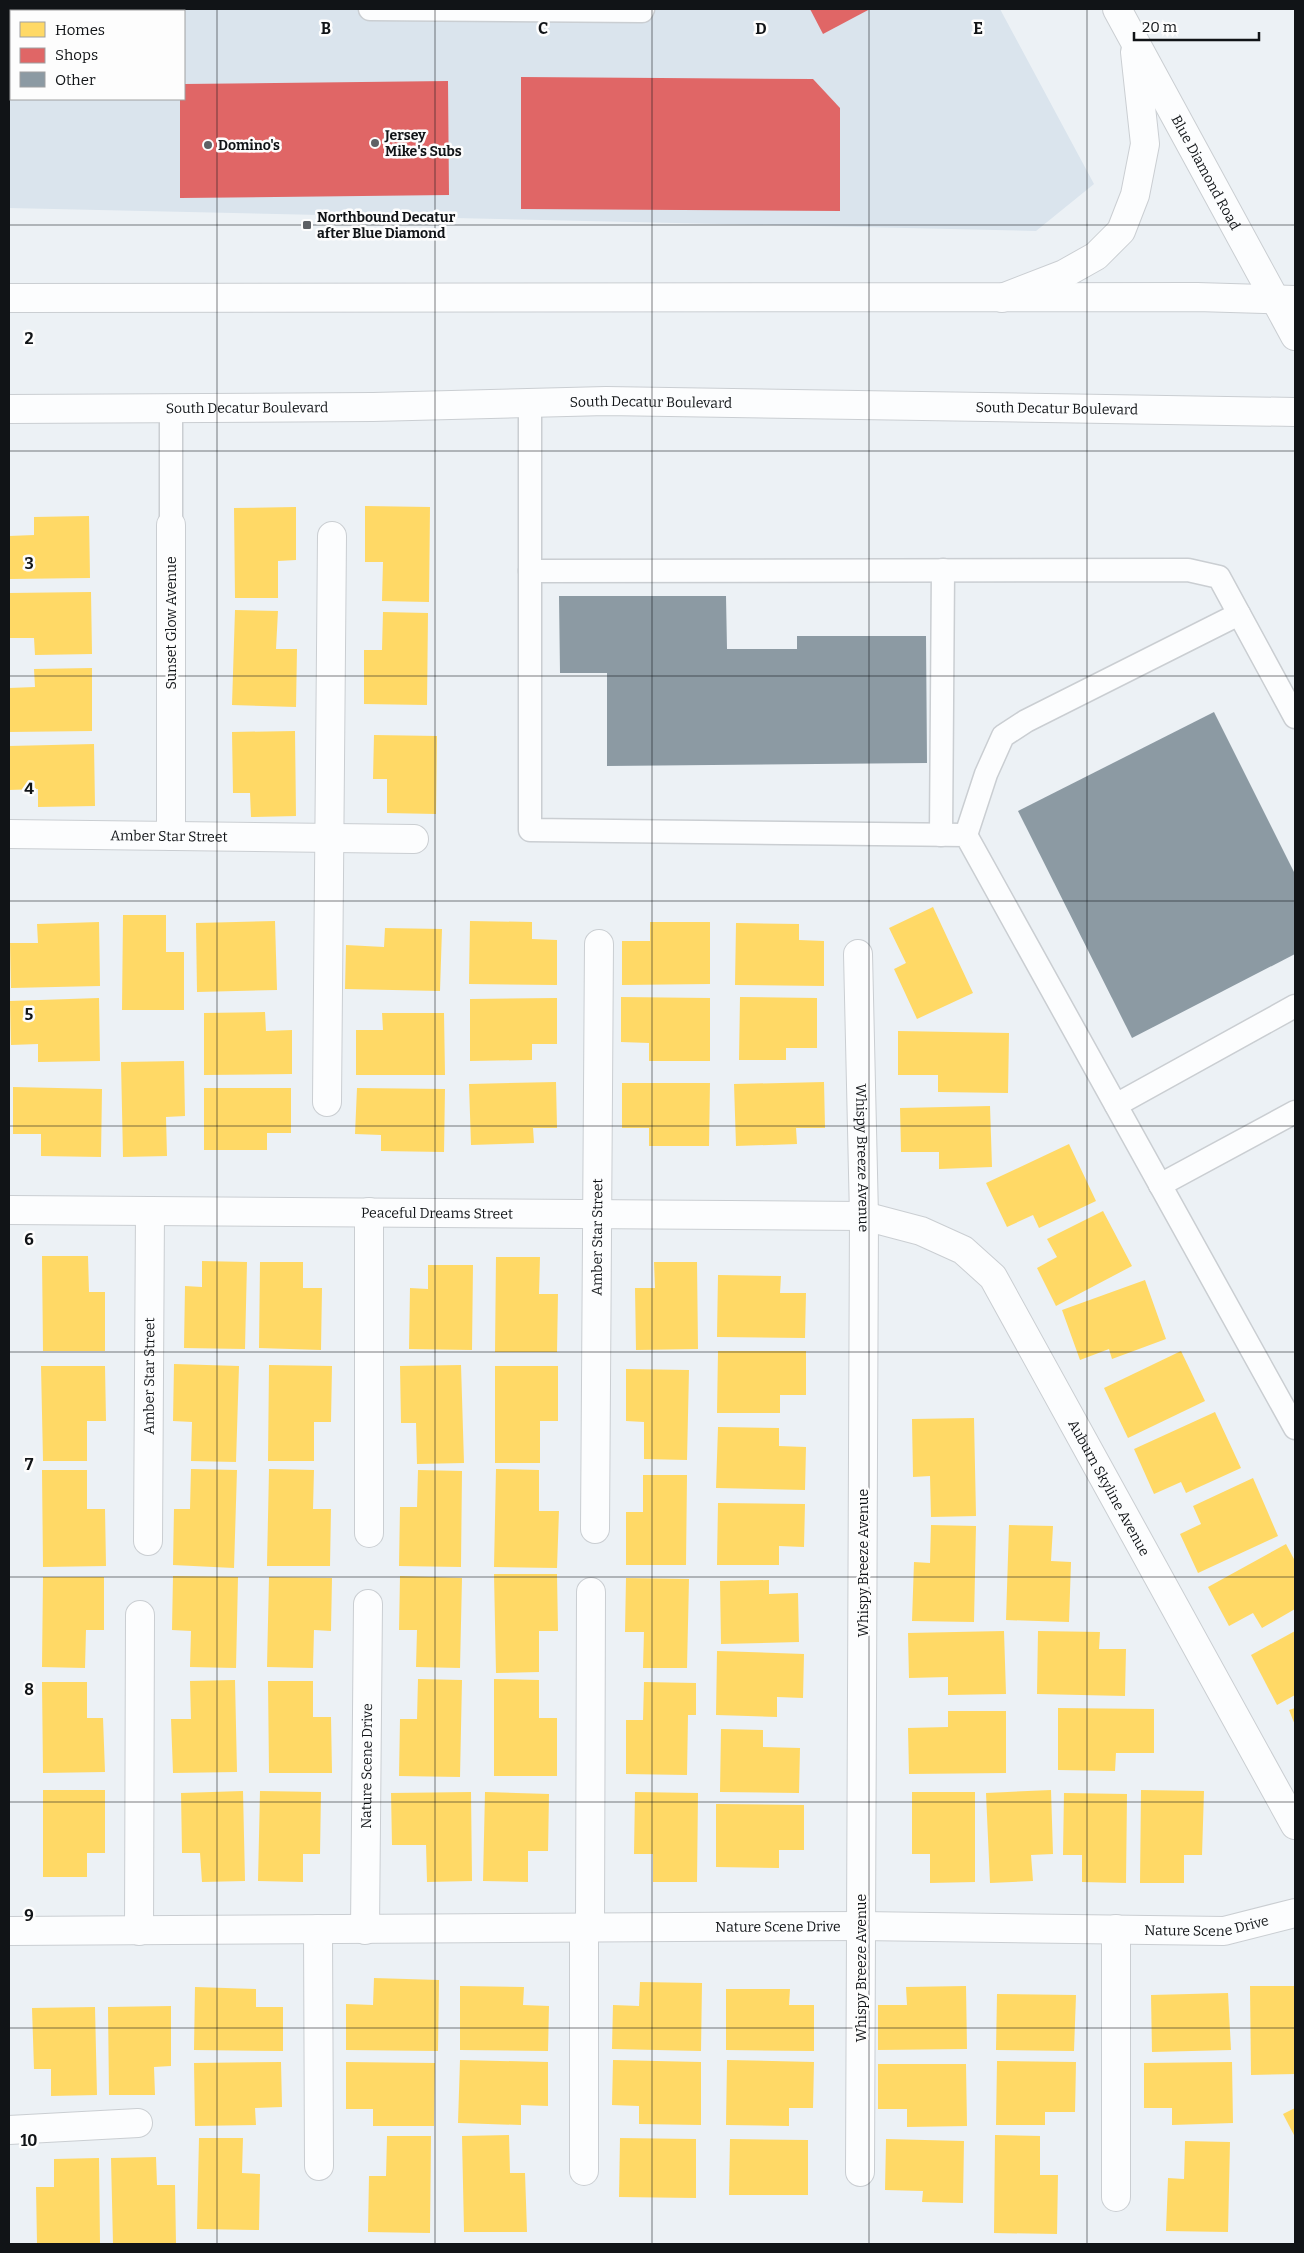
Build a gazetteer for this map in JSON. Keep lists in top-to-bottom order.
{
  "streets": {
    "main road": [
      "Blue Diamond Road",
      "South Decatur Boulevard",
      "Sunset Glow Avenue",
      "Amber Star Street",
      "Whispy Breeze Avenue",
      "Peaceful Dreams Street",
      "Auburn Skyline Avenue",
      "Nature Scene Drive"
    ]
  },
  "crossings": [
    ["South Decatur Boulevard", "Sunset Glow Avenue"],
    ["Sunset Glow Avenue", "Amber Star Street"],
    ["Amber Star Street", "Peaceful Dreams Street"],
    ["Whispy Breeze Avenue", "Peaceful Dreams Street"],
    ["Whispy Breeze Avenue", "Auburn Skyline Avenue"],
    ["Whispy Breeze Avenue", "Nature Scene Drive"],
    ["Peaceful Dreams Street", "Auburn Skyline Avenue"]
  ],
  "places": {
    "other": ["Jersey Mike's Subs", "Domino's"],
    "transit": ["Northbound Decatur after Blue Diamond"]
  },
  "legend": ["Homes", "Shops", "Other"],
  "scale_bar": "20 m",
  "grid": {
    "columns": [
      "B",
      "C",
      "D",
      "E"
    ],
    "rows": [
      "2",
      "3",
      "4",
      "5",
      "6",
      "7",
      "8",
      "9",
      "10"
    ]
  }
}
